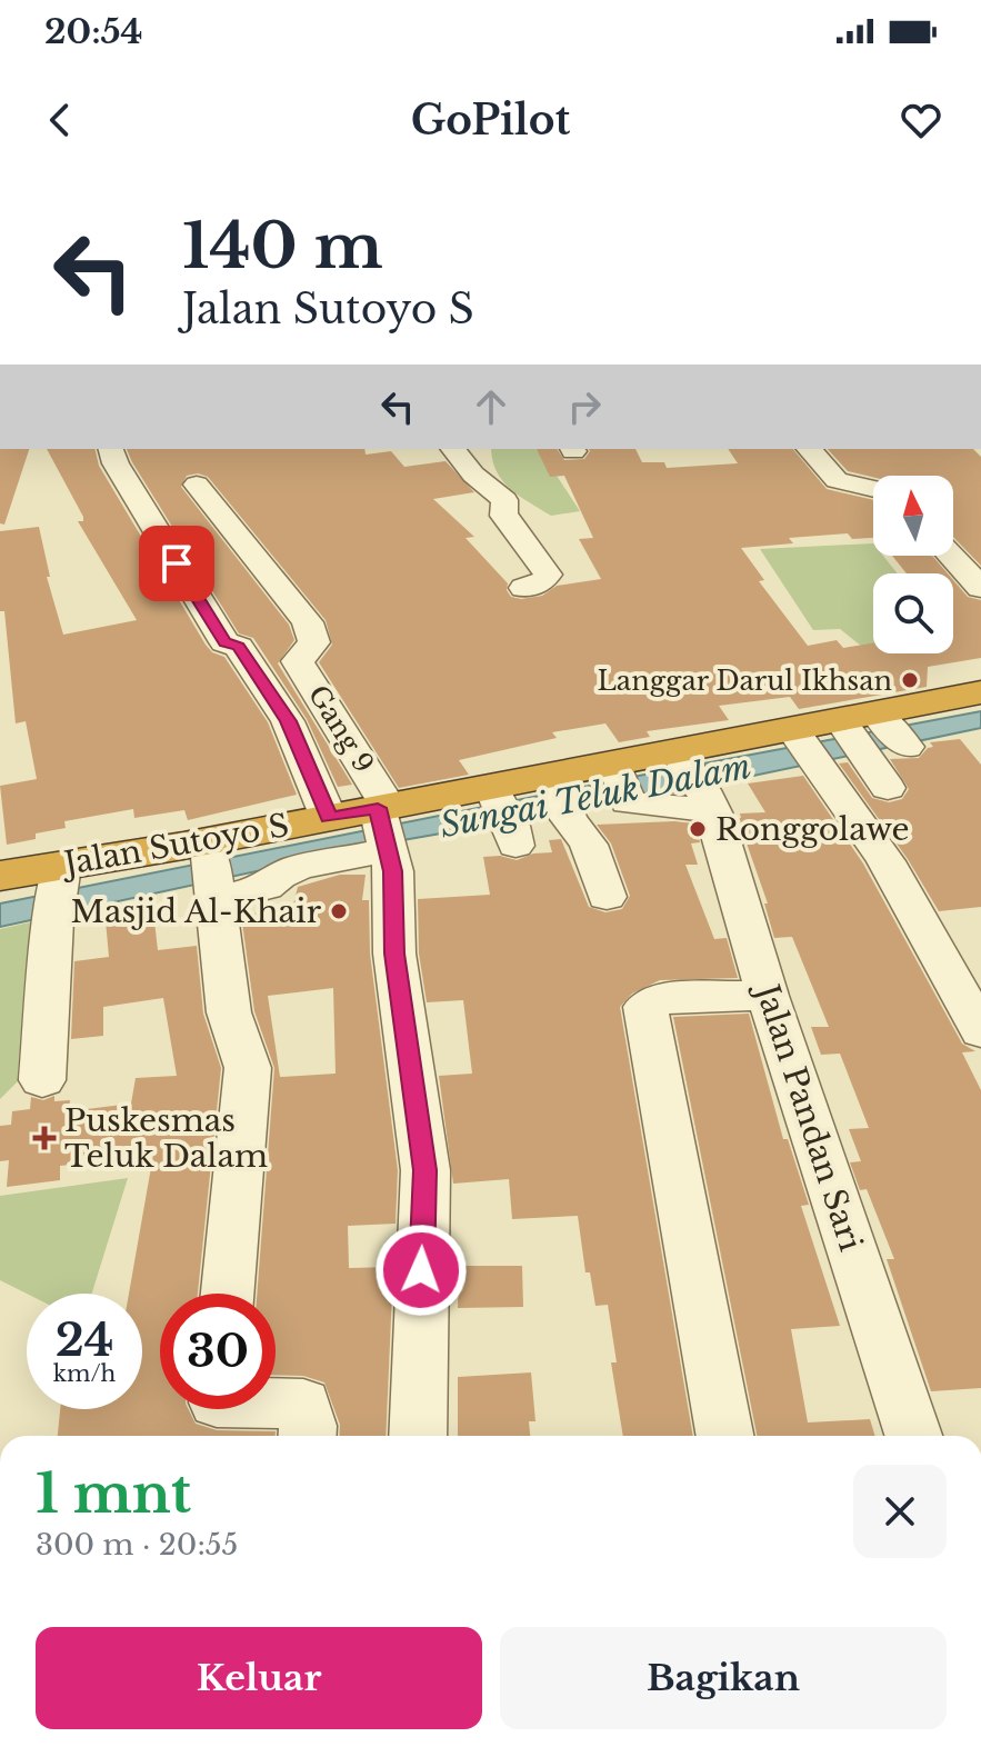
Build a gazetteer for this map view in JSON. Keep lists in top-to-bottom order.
{
  "streets": {
    "highway": ["Jalan Sutoyo S"],
    "street": ["Gang 9", "Jalan Pandan Sari"]
  },
  "crossings": [
    ["Gang 9", "Jalan Sutoyo S"],
    ["Jalan Sutoyo S", "Jalan Pandan Sari"]
  ],
  "water": ["Sungai Teluk Dalam"],
  "places": {
    "other": ["Langgar Darul Ikhsan", "Ronggolawe", "Masjid Al-Khair"],
    "health": ["Puskesmas Teluk Dalam"]
  },
  "north": "top",
  "page": {
    "status": "20:54",
    "header": "GoPilot",
    "turn": ["140 m", "Jalan Sutoyo S"],
    "speed": "24 km/h",
    "limit": "30",
    "heading": ["1 mnt", "300 m · 20:55"],
    "buttons": ["Keluar", "Bagikan"]
  }
}
